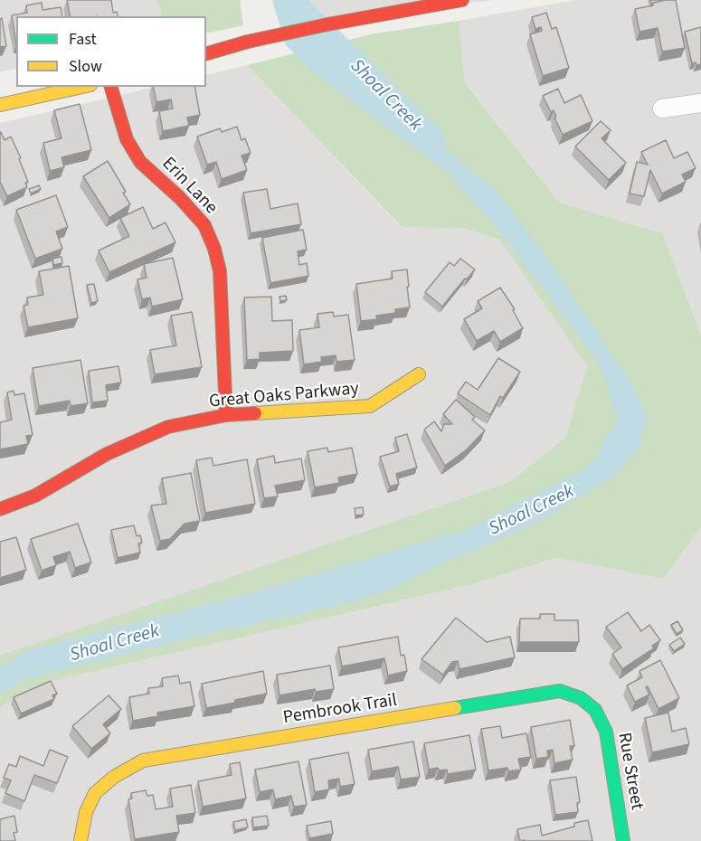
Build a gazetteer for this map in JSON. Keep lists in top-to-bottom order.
{
  "streets": {
    "street": [
      "Erin Lane",
      "Great Oaks Parkway",
      "Pembrook Trail",
      "Rue Street"
    ]
  },
  "crossings": [
    ["Erin Lane", "Great Oaks Parkway"],
    ["Pembrook Trail", "Rue Street"]
  ],
  "water": ["Shoal Creek"],
  "legend": ["Fast", "Slow"]
}
